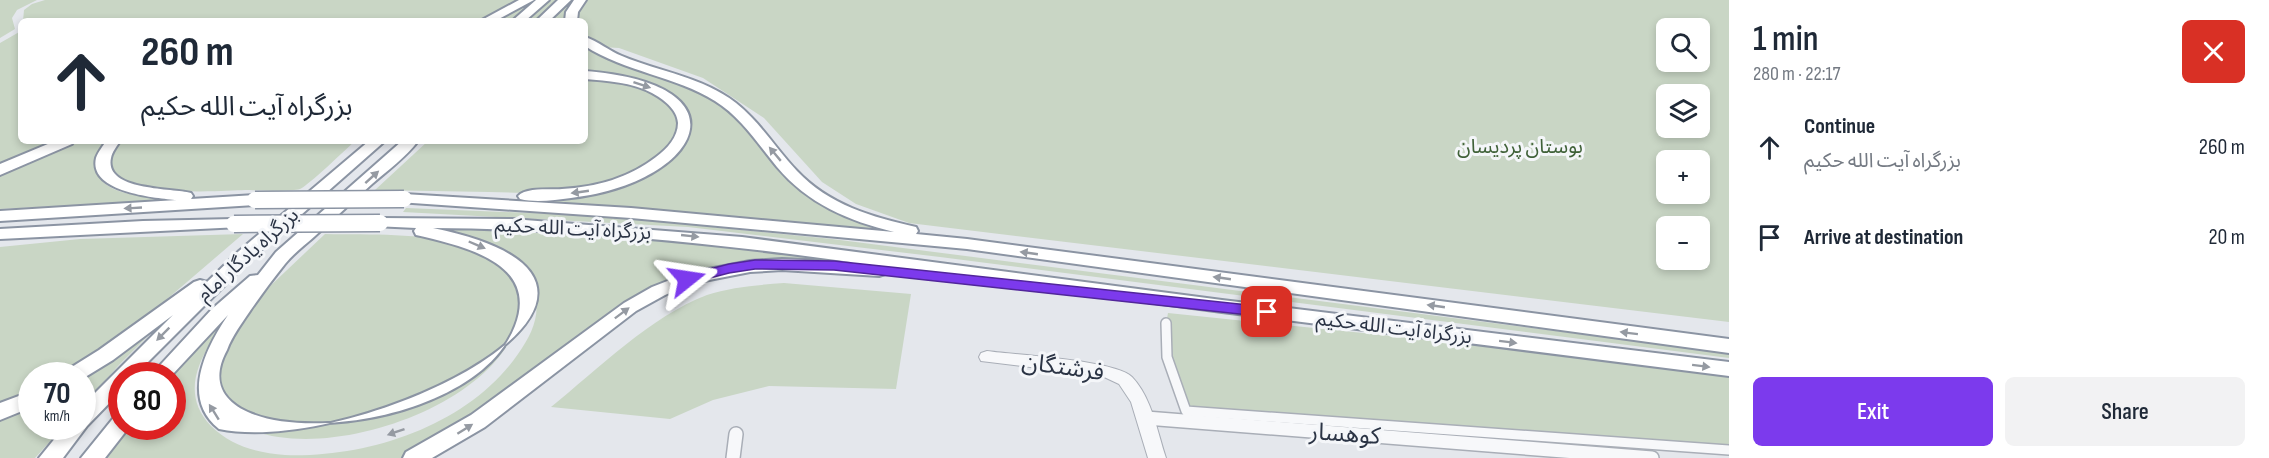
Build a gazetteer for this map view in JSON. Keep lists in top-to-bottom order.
{
  "streets": {
    "highway": ["بزرگراه آیت الله حکیم", "بزرگراه یادگار امام"],
    "street": ["فرشتگان", "کوهسار"]
  },
  "crossings": [
    ["فرشتگان", "کوهسار"]
  ],
  "parks": ["بوستان پردیسان"],
  "page": {
    "heading": ["1 min", "280 m · 22:17"],
    "map_buttons": ["+", "−"],
    "turn": ["260 m", "بزرگراه آیت الله حکیم"],
    "list": [
      {
        "name": "Continue",
        "note": "بزرگراه آیت الله حکیم",
        "value": "260 m"
      },
      {
        "name": "Arrive at destination",
        "value": "20 m"
      }
    ],
    "speed": "70 km/h",
    "limit": "80",
    "buttons": ["Exit", "Share"]
  }
}
